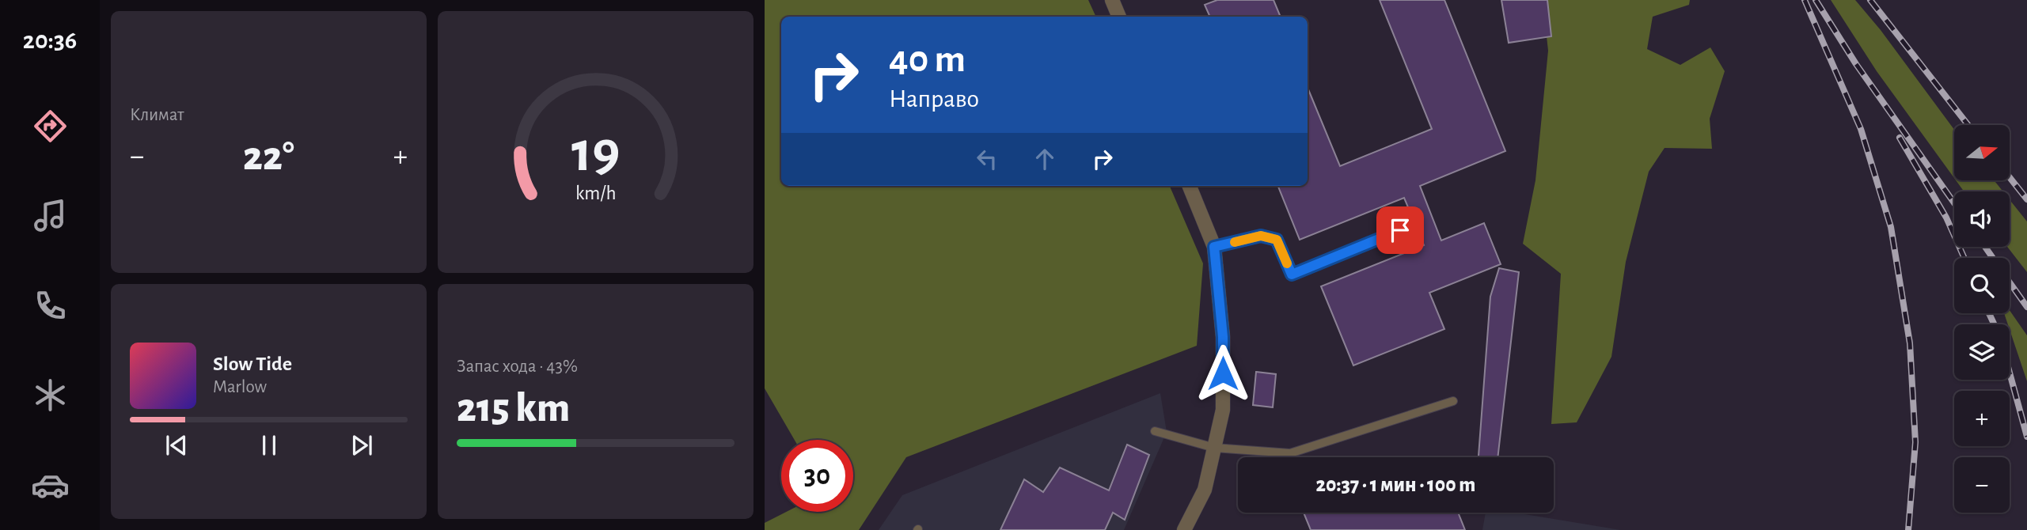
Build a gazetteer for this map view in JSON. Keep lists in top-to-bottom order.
{
  "north": "right",
  "page": {
    "tabs": "20:36",
    "tile": [
      "Климат",
      ["Запас хода · 43%", "215 km"]
    ],
    "turn": ["40 m", "Направо"],
    "map_buttons": ["+", "−"],
    "heat": ["−", "22°", "+"],
    "song": ["Slow Tide", "Marlow"],
    "limit": "30",
    "trip": "20:37 · 1 мин · 100 m",
    "gauge": ["19", "km/h"]
  }
}
